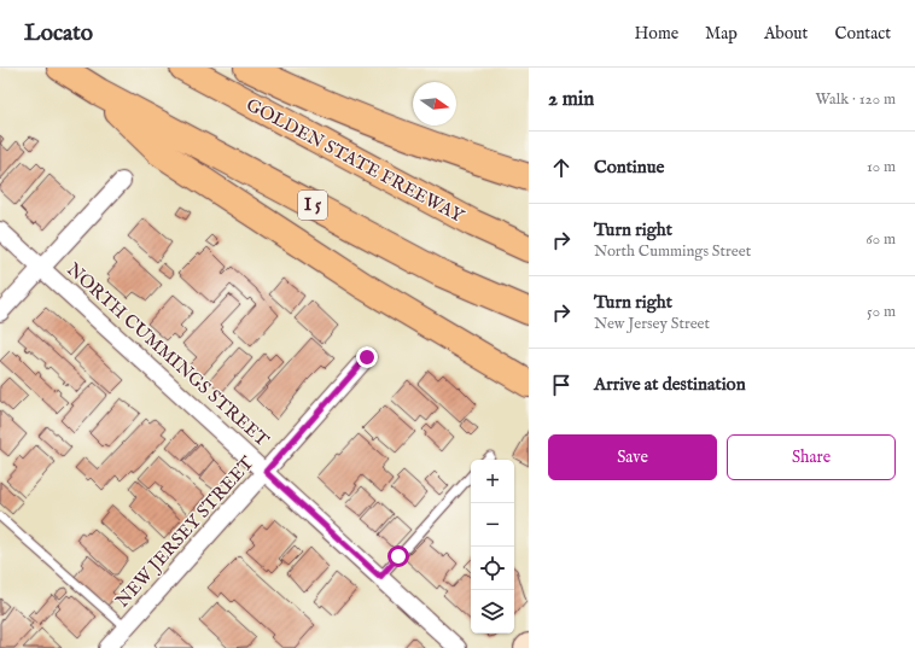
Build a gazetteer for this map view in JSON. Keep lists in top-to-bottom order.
{
  "streets": {
    "highway": ["GOLDEN STATE FREEWAY", "I 5"],
    "street": ["NORTH CUMMINGS STREET", "NEW JERSEY STREET"]
  },
  "crossings": [
    ["NORTH CUMMINGS STREET", "NEW JERSEY STREET"]
  ],
  "north": "right",
  "page": {
    "header": "Locato",
    "nav": [
      "Home",
      "Map",
      "About",
      "Contact"
    ],
    "heading": ["2 min", "Walk · 120 m"],
    "list": [
      ["Continue", "10 m"],
      ["Turn right", "North Cummings Street", "60 m"],
      ["Turn right", "New Jersey Street", "50 m"],
      "Arrive at destination"
    ],
    "buttons": ["Save", "Share"],
    "map_buttons": ["+", "−"]
  }
}
